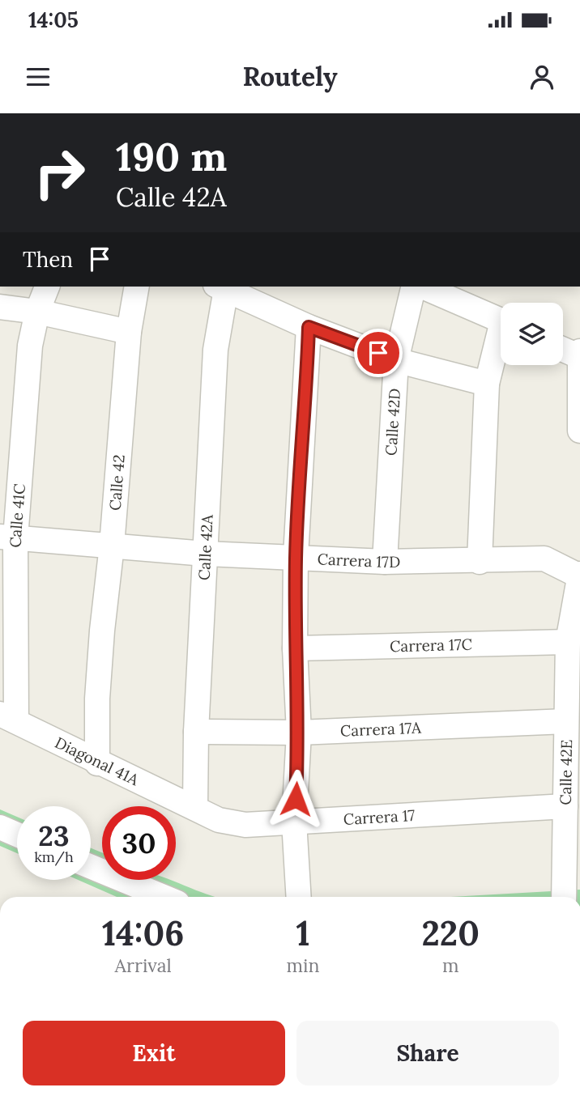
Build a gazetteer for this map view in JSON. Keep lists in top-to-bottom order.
{
  "streets": {
    "street": [
      "Calle 42D",
      "Calle 42",
      "Calle 41C",
      "Calle 42A",
      "Carrera 17D",
      "Carrera 17C",
      "Carrera 17A",
      "Diagonal 41A",
      "Calle 42E",
      "Carrera 17"
    ]
  },
  "crossings": [
    ["Calle 42D", "Calle 42A"],
    ["Calle 42D", "Carrera 17D"],
    ["Calle 42", "Carrera 17D"],
    ["Calle 42", "Diagonal 41A"],
    ["Calle 41C", "Carrera 17D"],
    ["Calle 41C", "Diagonal 41A"],
    ["Calle 42A", "Carrera 17D"],
    ["Calle 42A", "Carrera 17A"],
    ["Calle 42A", "Diagonal 41A"],
    ["Calle 42A", "Carrera 17"],
    ["Carrera 17D", "Calle 42E"],
    ["Carrera 17C", "Calle 42E"],
    ["Carrera 17A", "Calle 42E"],
    ["Diagonal 41A", "Carrera 17"],
    ["Calle 42E", "Carrera 17"]
  ],
  "page": {
    "status": "14:05",
    "header": "Routely",
    "turn": ["190 m", "Calle 42A"],
    "then": "Then",
    "speed": "23 km/h",
    "limit": "30",
    "eta": [
      "14:06",
      "Arrival",
      "1",
      "min",
      "220",
      "m"
    ],
    "buttons": ["Exit", "Share"]
  }
}
